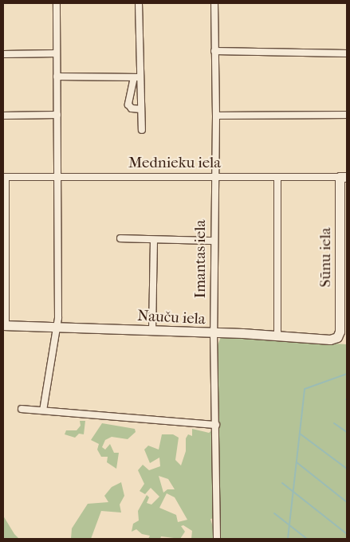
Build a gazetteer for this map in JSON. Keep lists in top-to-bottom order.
{
  "streets": {
    "street": [
      "Mednieku iela",
      "Sūnu iela",
      "Imantas iela",
      "Nauču iela"
    ]
  },
  "crossings": [
    ["Mednieku iela", "Sūnu iela"],
    ["Mednieku iela", "Imantas iela"],
    ["Sūnu iela", "Nauču iela"],
    ["Imantas iela", "Nauču iela"]
  ]
}
